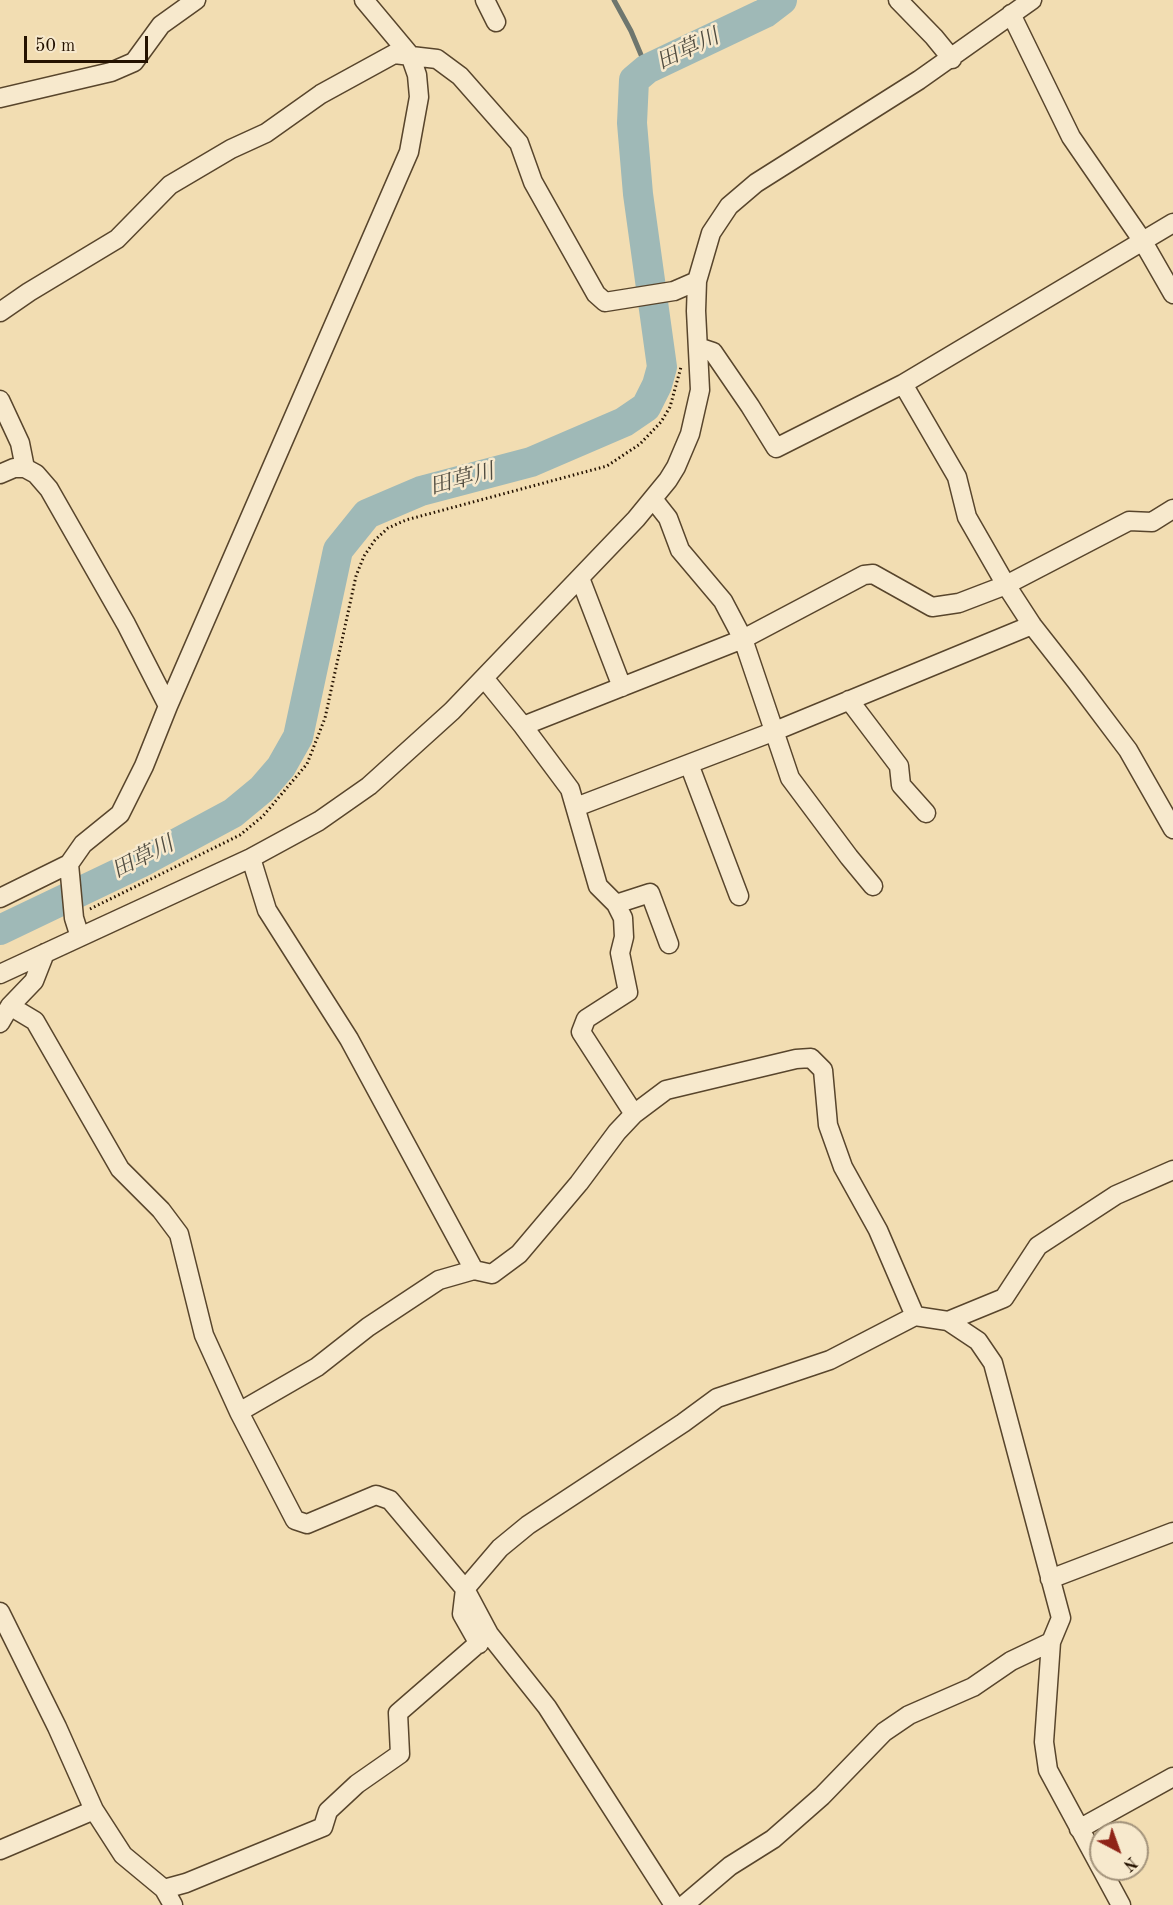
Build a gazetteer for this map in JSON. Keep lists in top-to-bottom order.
{
  "water": ["田草川"],
  "scale_bar": "50 m",
  "north": "bottom right"
}
